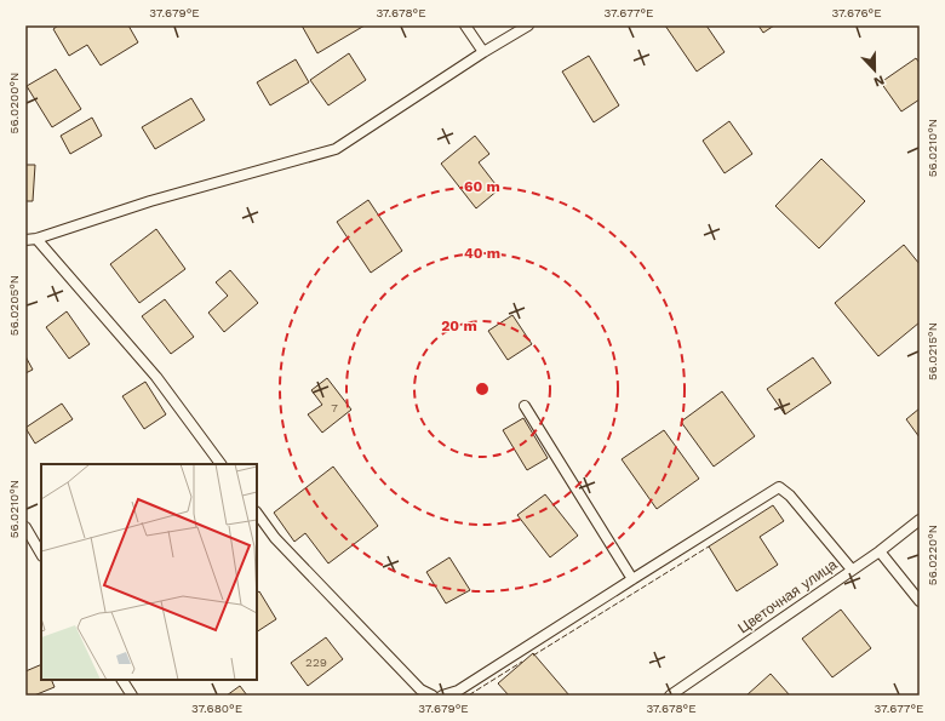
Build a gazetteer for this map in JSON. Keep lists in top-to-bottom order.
{
  "streets": {
    "lane": ["Цветочная улица"]
  },
  "house_numbers": ["7", "229"],
  "north": "bottom",
  "coordinates": [
    "37.679°E",
    "37.678°E",
    "37.677°E",
    "37.676°E",
    "56.0200°N",
    "56.0210°N",
    "56.0205°N",
    "56.0215°N",
    "56.0220°N",
    "37.680°E"
  ],
  "rings": ["60 m", "40 m", "20 m"]
}
